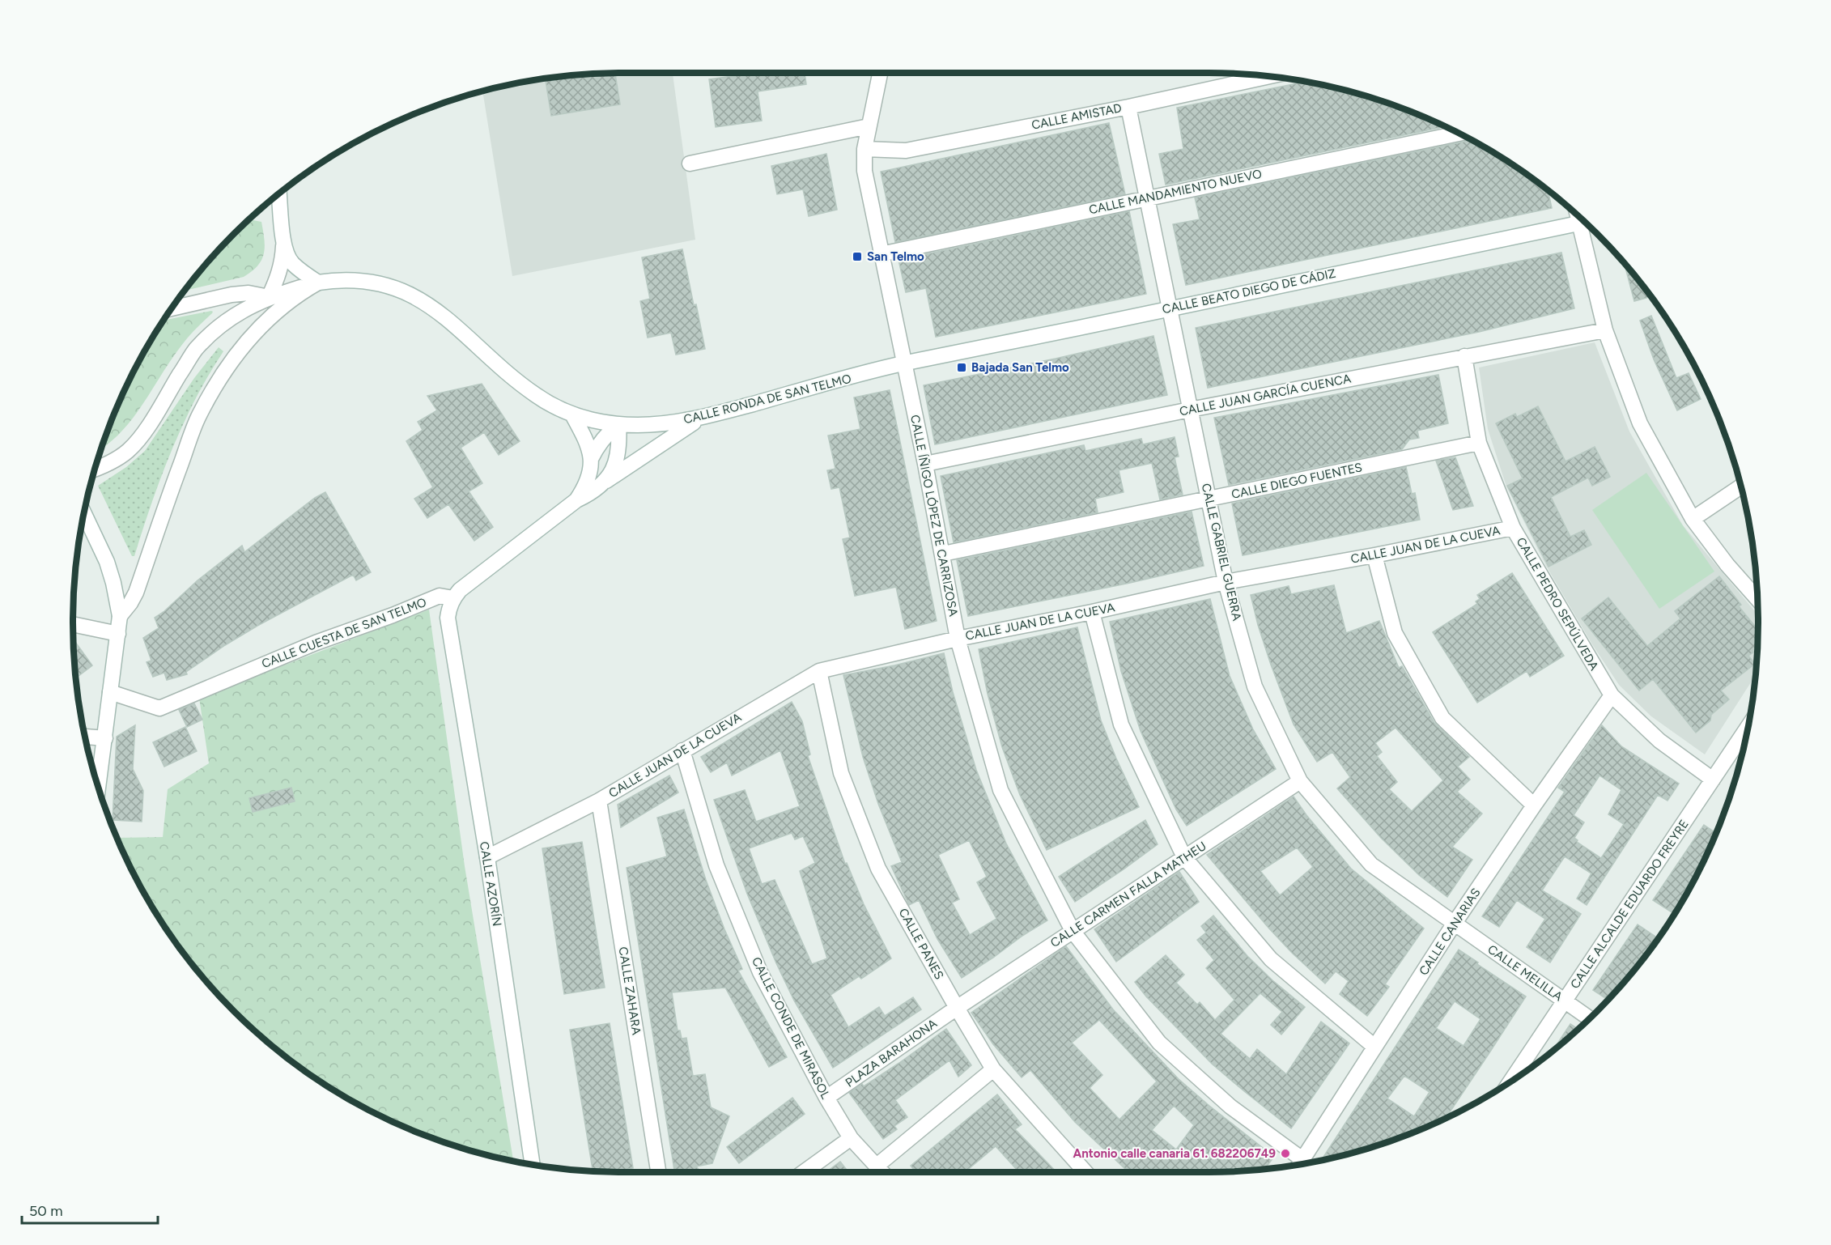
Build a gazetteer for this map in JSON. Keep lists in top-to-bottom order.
{
  "streets": {
    "street": [
      "CALLE AMISTAD",
      "CALLE MANDAMIENTO NUEVO",
      "CALLE BEATO DIEGO DE CÁDIZ",
      "CALLE JUAN GARCÍA CUENCA",
      "CALLE RONDA DE SAN TELMO",
      "CALLE DIEGO FUENTES",
      "CALLE ÍÑIGO LÓPEZ DE CARRIZOSA",
      "CALLE JUAN DE LA CUEVA",
      "CALLE GABRIEL GUERRA",
      "CALLE PEDRO SEPÚLVEDA",
      "CALLE CUESTA DE SAN TELMO",
      "CALLE AZORÍN",
      "CALLE CARMEN FALLA MATHEU",
      "CALLE ALCALDE EDUARDO FREYRE",
      "CALLE CANARIAS",
      "CALLE PANES",
      "CALLE MELILLA",
      "CALLE ZAHARA",
      "CALLE CONDE DE MIRASOL",
      "PLAZA BARAHONA"
    ]
  },
  "crossings": [
    ["CALLE AMISTAD", "CALLE GABRIEL GUERRA"],
    ["CALLE MANDAMIENTO NUEVO", "CALLE GABRIEL GUERRA"],
    ["CALLE BEATO DIEGO DE CÁDIZ", "CALLE RONDA DE SAN TELMO"],
    ["CALLE BEATO DIEGO DE CÁDIZ", "CALLE ÍÑIGO LÓPEZ DE CARRIZOSA"],
    ["CALLE BEATO DIEGO DE CÁDIZ", "CALLE GABRIEL GUERRA"],
    ["CALLE JUAN GARCÍA CUENCA", "CALLE ÍÑIGO LÓPEZ DE CARRIZOSA"],
    ["CALLE JUAN GARCÍA CUENCA", "CALLE GABRIEL GUERRA"],
    ["CALLE JUAN GARCÍA CUENCA", "CALLE PEDRO SEPÚLVEDA"],
    ["CALLE RONDA DE SAN TELMO", "CALLE ÍÑIGO LÓPEZ DE CARRIZOSA"],
    ["CALLE DIEGO FUENTES", "CALLE ÍÑIGO LÓPEZ DE CARRIZOSA"],
    ["CALLE DIEGO FUENTES", "CALLE GABRIEL GUERRA"],
    ["CALLE DIEGO FUENTES", "CALLE PEDRO SEPÚLVEDA"],
    ["CALLE ÍÑIGO LÓPEZ DE CARRIZOSA", "CALLE JUAN DE LA CUEVA"],
    ["CALLE ÍÑIGO LÓPEZ DE CARRIZOSA", "CALLE CARMEN FALLA MATHEU"],
    ["CALLE JUAN DE LA CUEVA", "CALLE GABRIEL GUERRA"],
    ["CALLE JUAN DE LA CUEVA", "CALLE PEDRO SEPÚLVEDA"],
    ["CALLE JUAN DE LA CUEVA", "CALLE AZORÍN"],
    ["CALLE JUAN DE LA CUEVA", "CALLE PANES"],
    ["CALLE JUAN DE LA CUEVA", "CALLE ZAHARA"],
    ["CALLE JUAN DE LA CUEVA", "CALLE CONDE DE MIRASOL"],
    ["CALLE GABRIEL GUERRA", "CALLE CARMEN FALLA MATHEU"],
    ["CALLE GABRIEL GUERRA", "CALLE CANARIAS"],
    ["CALLE GABRIEL GUERRA", "CALLE MELILLA"],
    ["CALLE PEDRO SEPÚLVEDA", "CALLE ALCALDE EDUARDO FREYRE"],
    ["CALLE PEDRO SEPÚLVEDA", "CALLE CANARIAS"],
    ["CALLE CUESTA DE SAN TELMO", "CALLE AZORÍN"],
    ["CALLE CARMEN FALLA MATHEU", "CALLE PANES"],
    ["CALLE CARMEN FALLA MATHEU", "PLAZA BARAHONA"],
    ["CALLE ALCALDE EDUARDO FREYRE", "CALLE MELILLA"],
    ["CALLE CANARIAS", "CALLE MELILLA"],
    ["CALLE PANES", "PLAZA BARAHONA"],
    ["CALLE CONDE DE MIRASOL", "PLAZA BARAHONA"]
  ],
  "places": {
    "transit": ["San Telmo", "Bajada San Telmo"],
    "other": ["Antonio calle canaria 61. 682206749"]
  },
  "scale_bar": "50 m"
}
